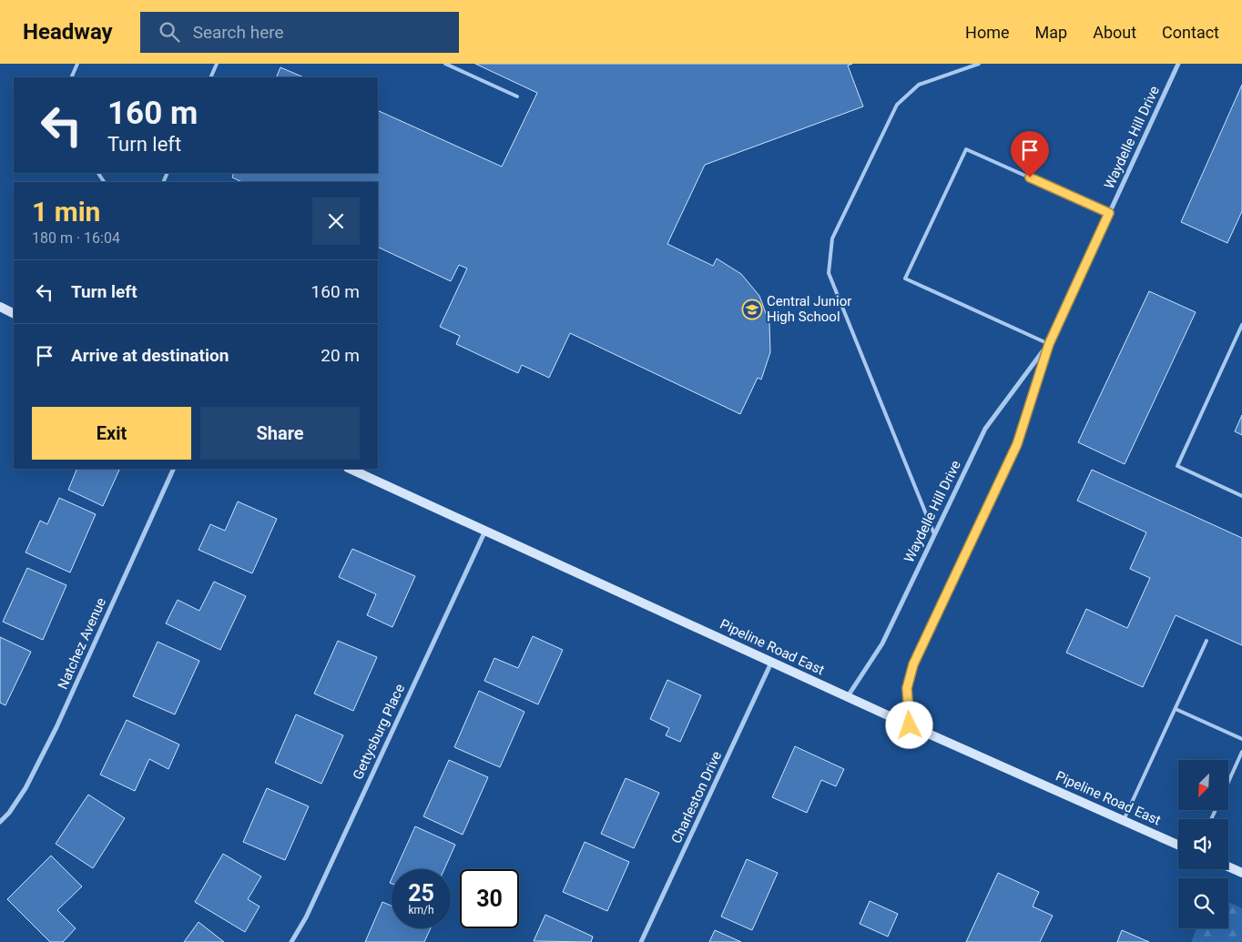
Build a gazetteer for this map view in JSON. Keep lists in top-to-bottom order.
{
  "streets": {
    "main road": ["Pipeline Road East"],
    "street": [
      "Waydelle Hill Drive",
      "Natchez Avenue",
      "Gettysburg Place",
      "Charleston Drive"
    ]
  },
  "crossings": [
    ["Waydelle Hill Drive", "Pipeline Road East"],
    ["Pipeline Road East", "Gettysburg Place"],
    ["Pipeline Road East", "Charleston Drive"]
  ],
  "places": {
    "school or university": ["Central Junior High School"]
  },
  "north": "bottom left",
  "page": {
    "header": "Headway",
    "search": "Search here",
    "nav": [
      "Home",
      "Map",
      "About",
      "Contact"
    ],
    "turn": ["160 m", "Turn left"],
    "heading": ["1 min", "180 m · 16:04"],
    "list": [
      {
        "name": "Turn left",
        "value": "160 m"
      },
      {
        "name": "Arrive at destination",
        "value": "20 m"
      }
    ],
    "buttons": ["Exit", "Share"],
    "speed": "25 km/h",
    "limit": "30"
  }
}
